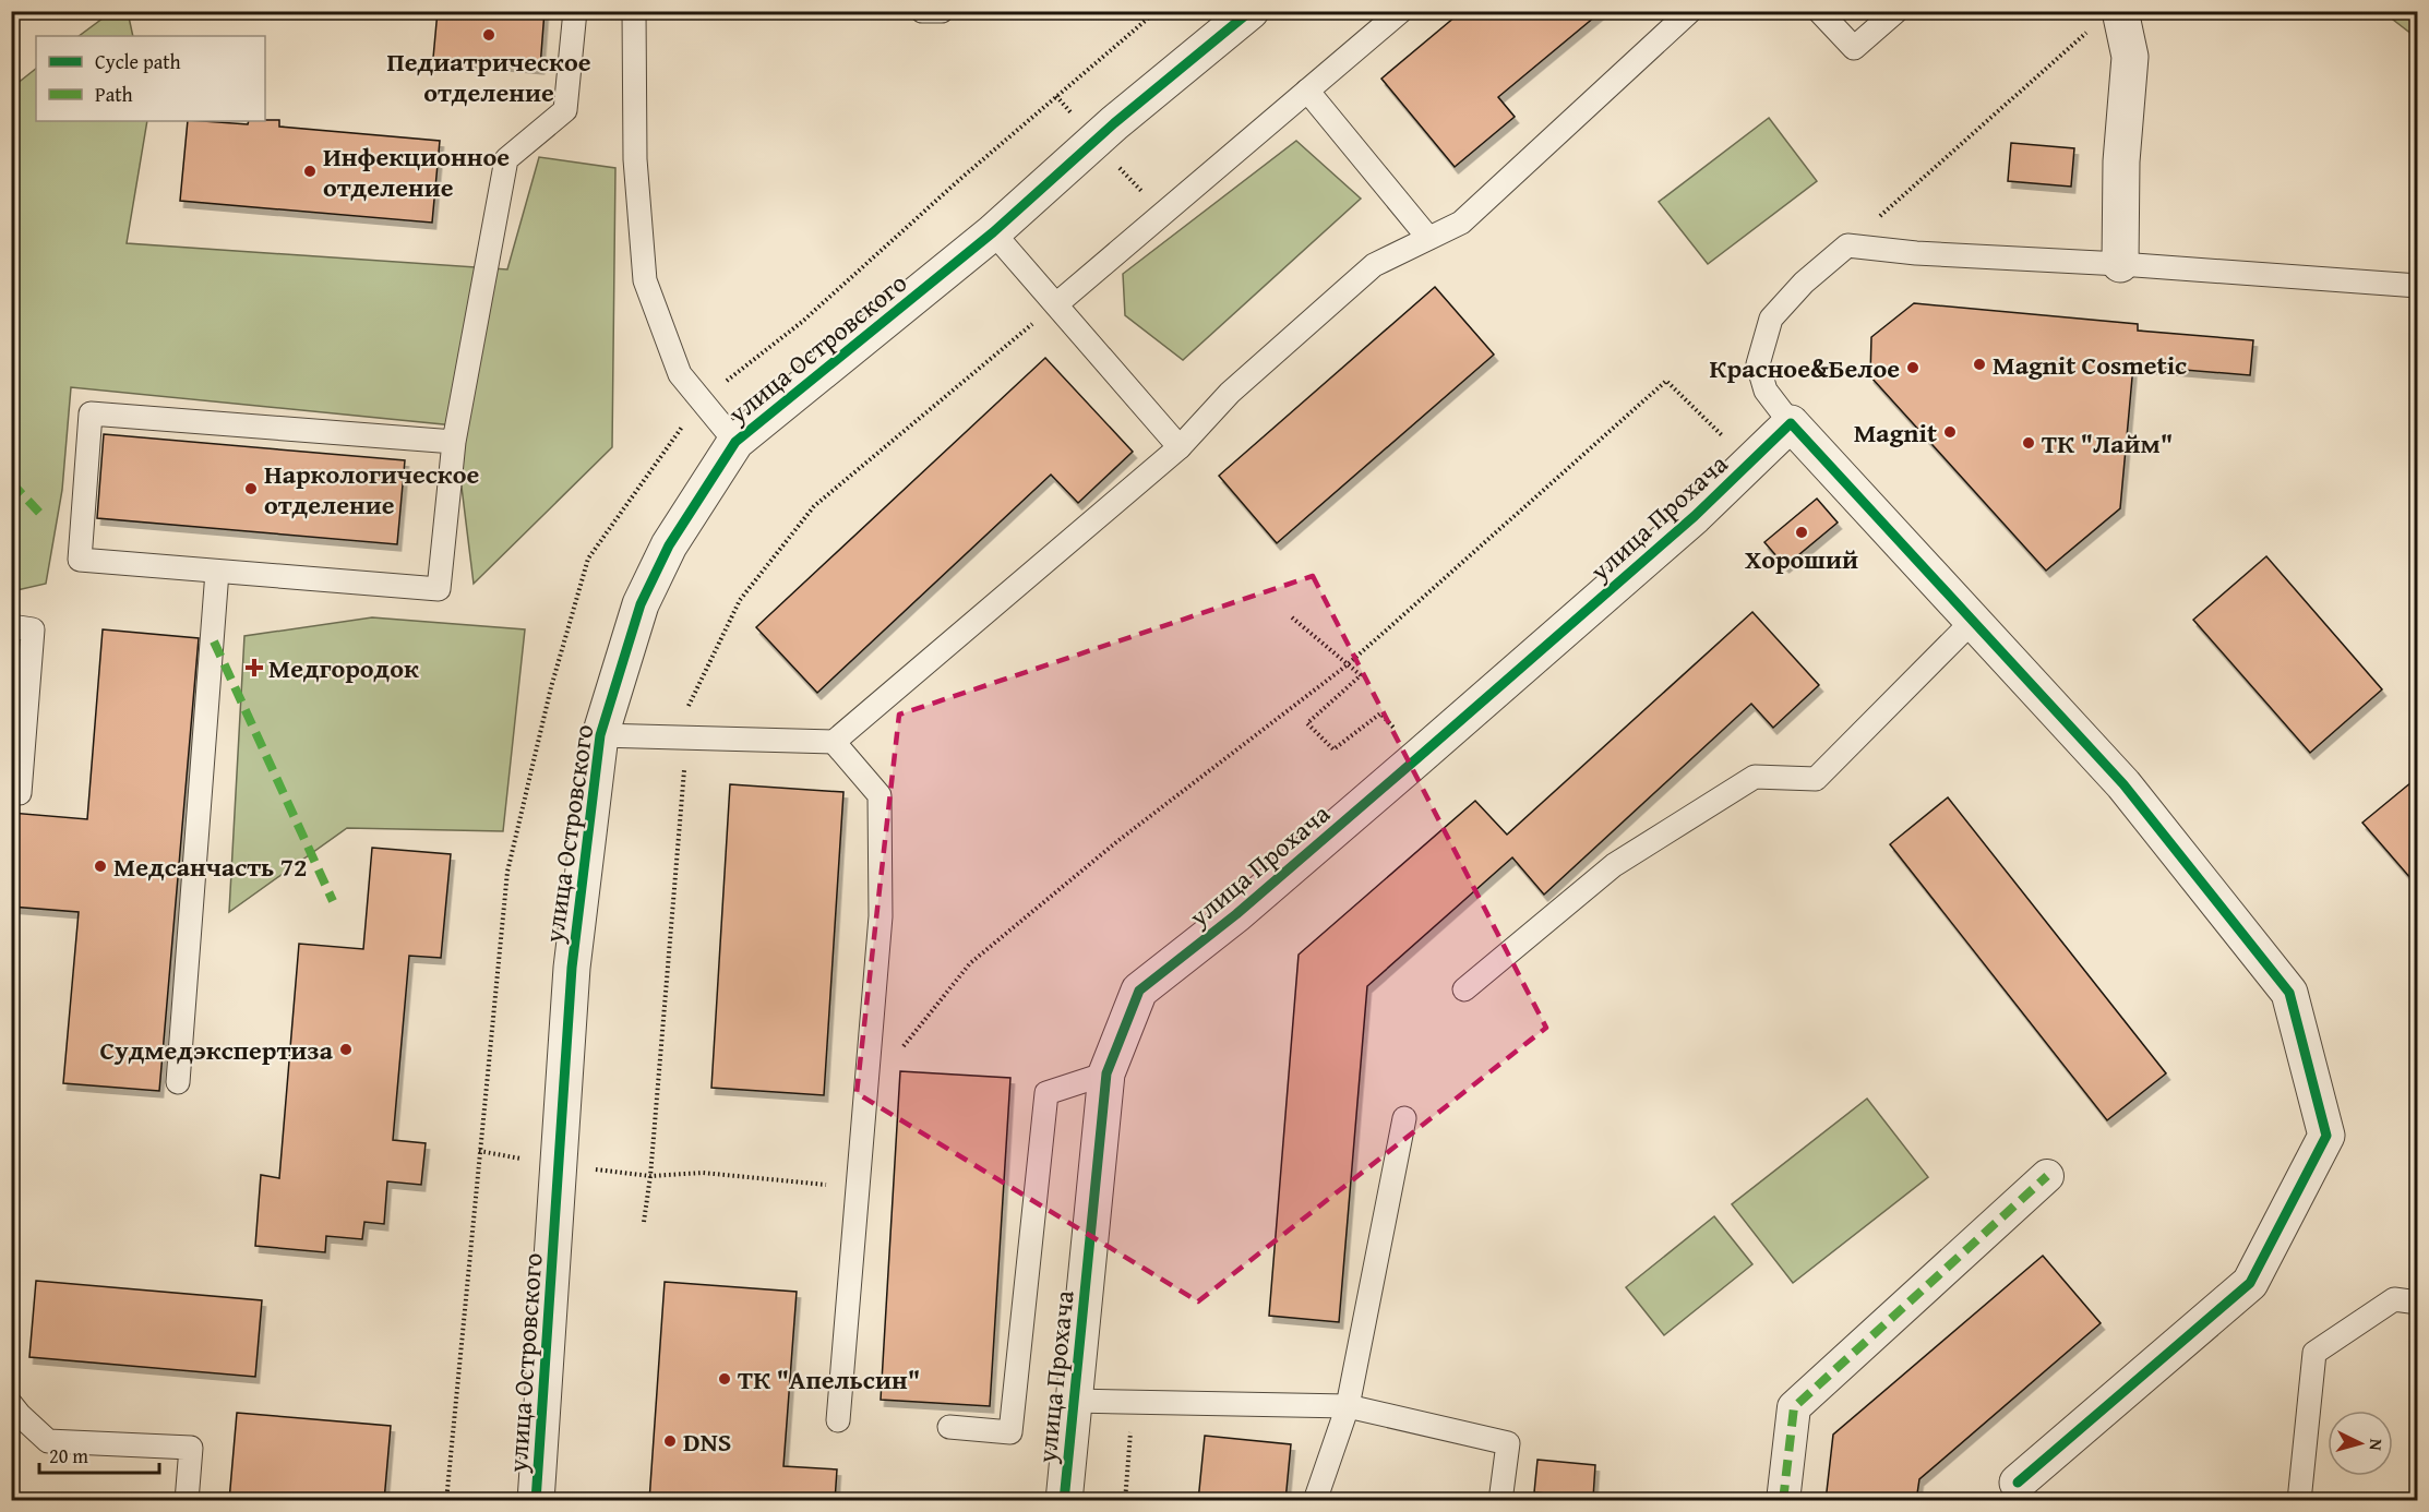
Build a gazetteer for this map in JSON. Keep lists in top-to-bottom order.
{
  "streets": {
    "street": ["улица Островского", "улица Прохача"]
  },
  "places": {
    "other": [
      "Педиатрическое отделение",
      "Инфекционное отделение",
      "Magnit Cosmetic",
      "Красное&Белое",
      "Magnit",
      "ТК \"Лайм\"",
      "Наркологическое отделение",
      "Хороший",
      "Медсанчасть 72",
      "Судмедэкспертиза",
      "ТК \"Апельсин\"",
      "DNS"
    ],
    "health": ["Медгородок"]
  },
  "legend": ["Cycle path", "Path"],
  "scale_bar": "20 m",
  "north": "right"
}
